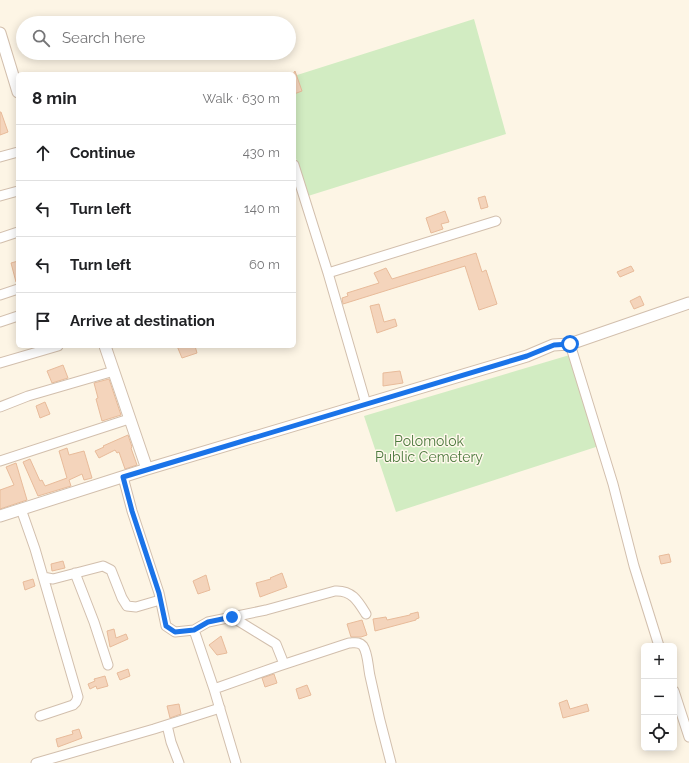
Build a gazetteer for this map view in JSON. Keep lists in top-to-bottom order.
{
  "parks": ["Polomolok Public Cemetery"],
  "page": {
    "search": "Search here",
    "heading": ["8 min", "Walk · 630 m"],
    "list": [
      ["Continue", "430 m"],
      ["Turn left", "140 m"],
      ["Turn left", "60 m"],
      "Arrive at destination"
    ],
    "map_buttons": ["+", "−"]
  }
}
